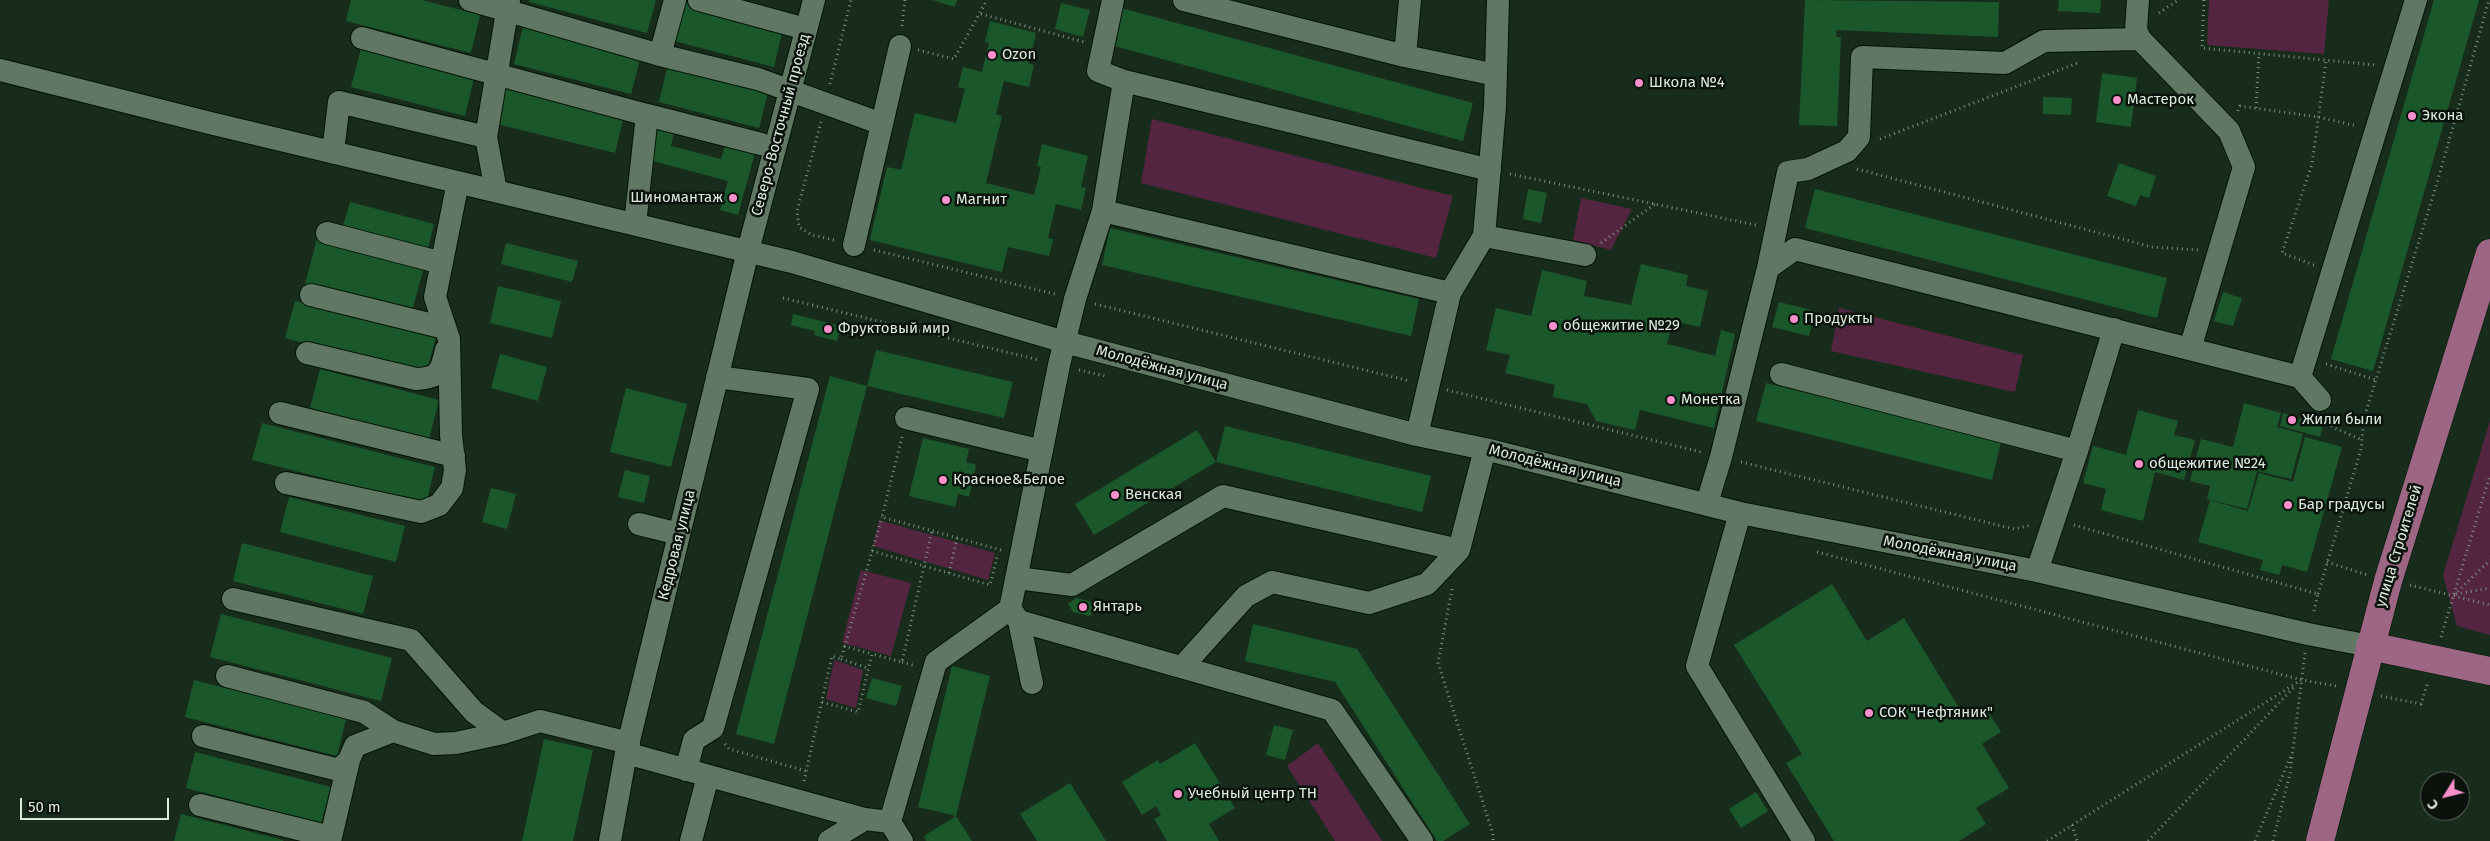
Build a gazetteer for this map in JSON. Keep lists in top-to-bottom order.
{
  "streets": {
    "main road": ["улица Строителей"],
    "street": ["Северо-Восточный проезд", "Молодёжная улица", "Кедровая улица"]
  },
  "crossings": [
    ["Северо-Восточный проезд", "Молодёжная улица"],
    ["Северо-Восточный проезд", "Кедровая улица"],
    ["Молодёжная улица", "Кедровая улица"],
    ["Молодёжная улица", "улица Строителей"]
  ],
  "places": [
    "Ozon",
    "Школа №4",
    "Мастерок",
    "Экона",
    "Шиномантаж",
    "Магнит",
    "Продукты",
    "общежитие №29",
    "Фруктовый мир",
    "Монетка",
    "Жили были",
    "общежитие №24",
    "Красное&Белое",
    "Венская",
    "Бар градусы",
    "Янтарь",
    "СОК \"Нефтяник\"",
    "Учебный центр ТН"
  ],
  "scale_bar": "50 m",
  "north": "bottom left"
}
